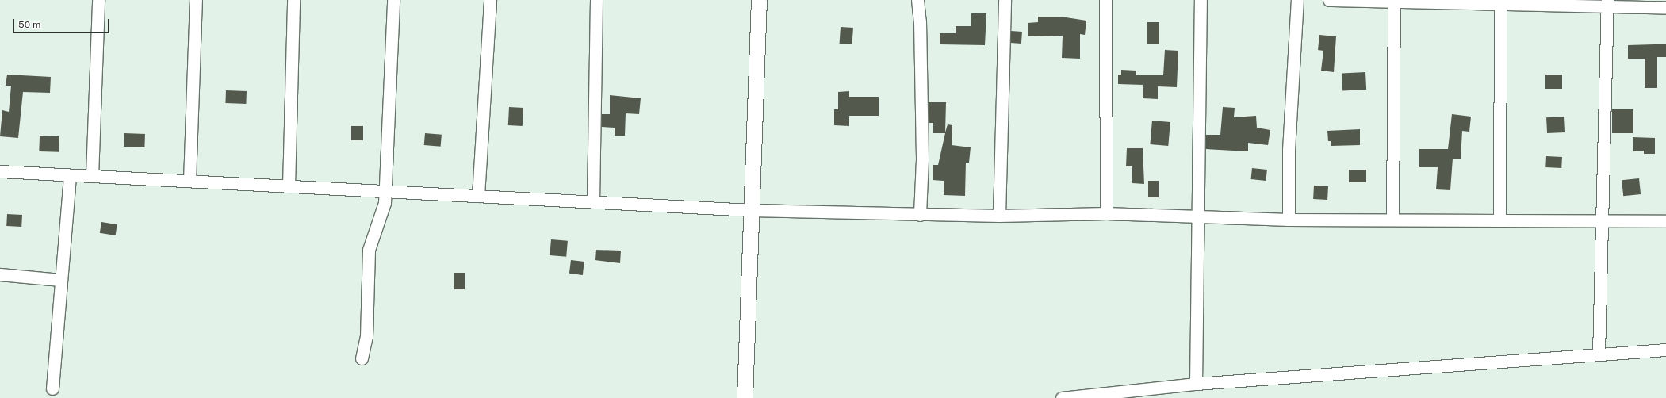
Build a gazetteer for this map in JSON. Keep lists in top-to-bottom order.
{
  "scale_bar": "50 m"
}
